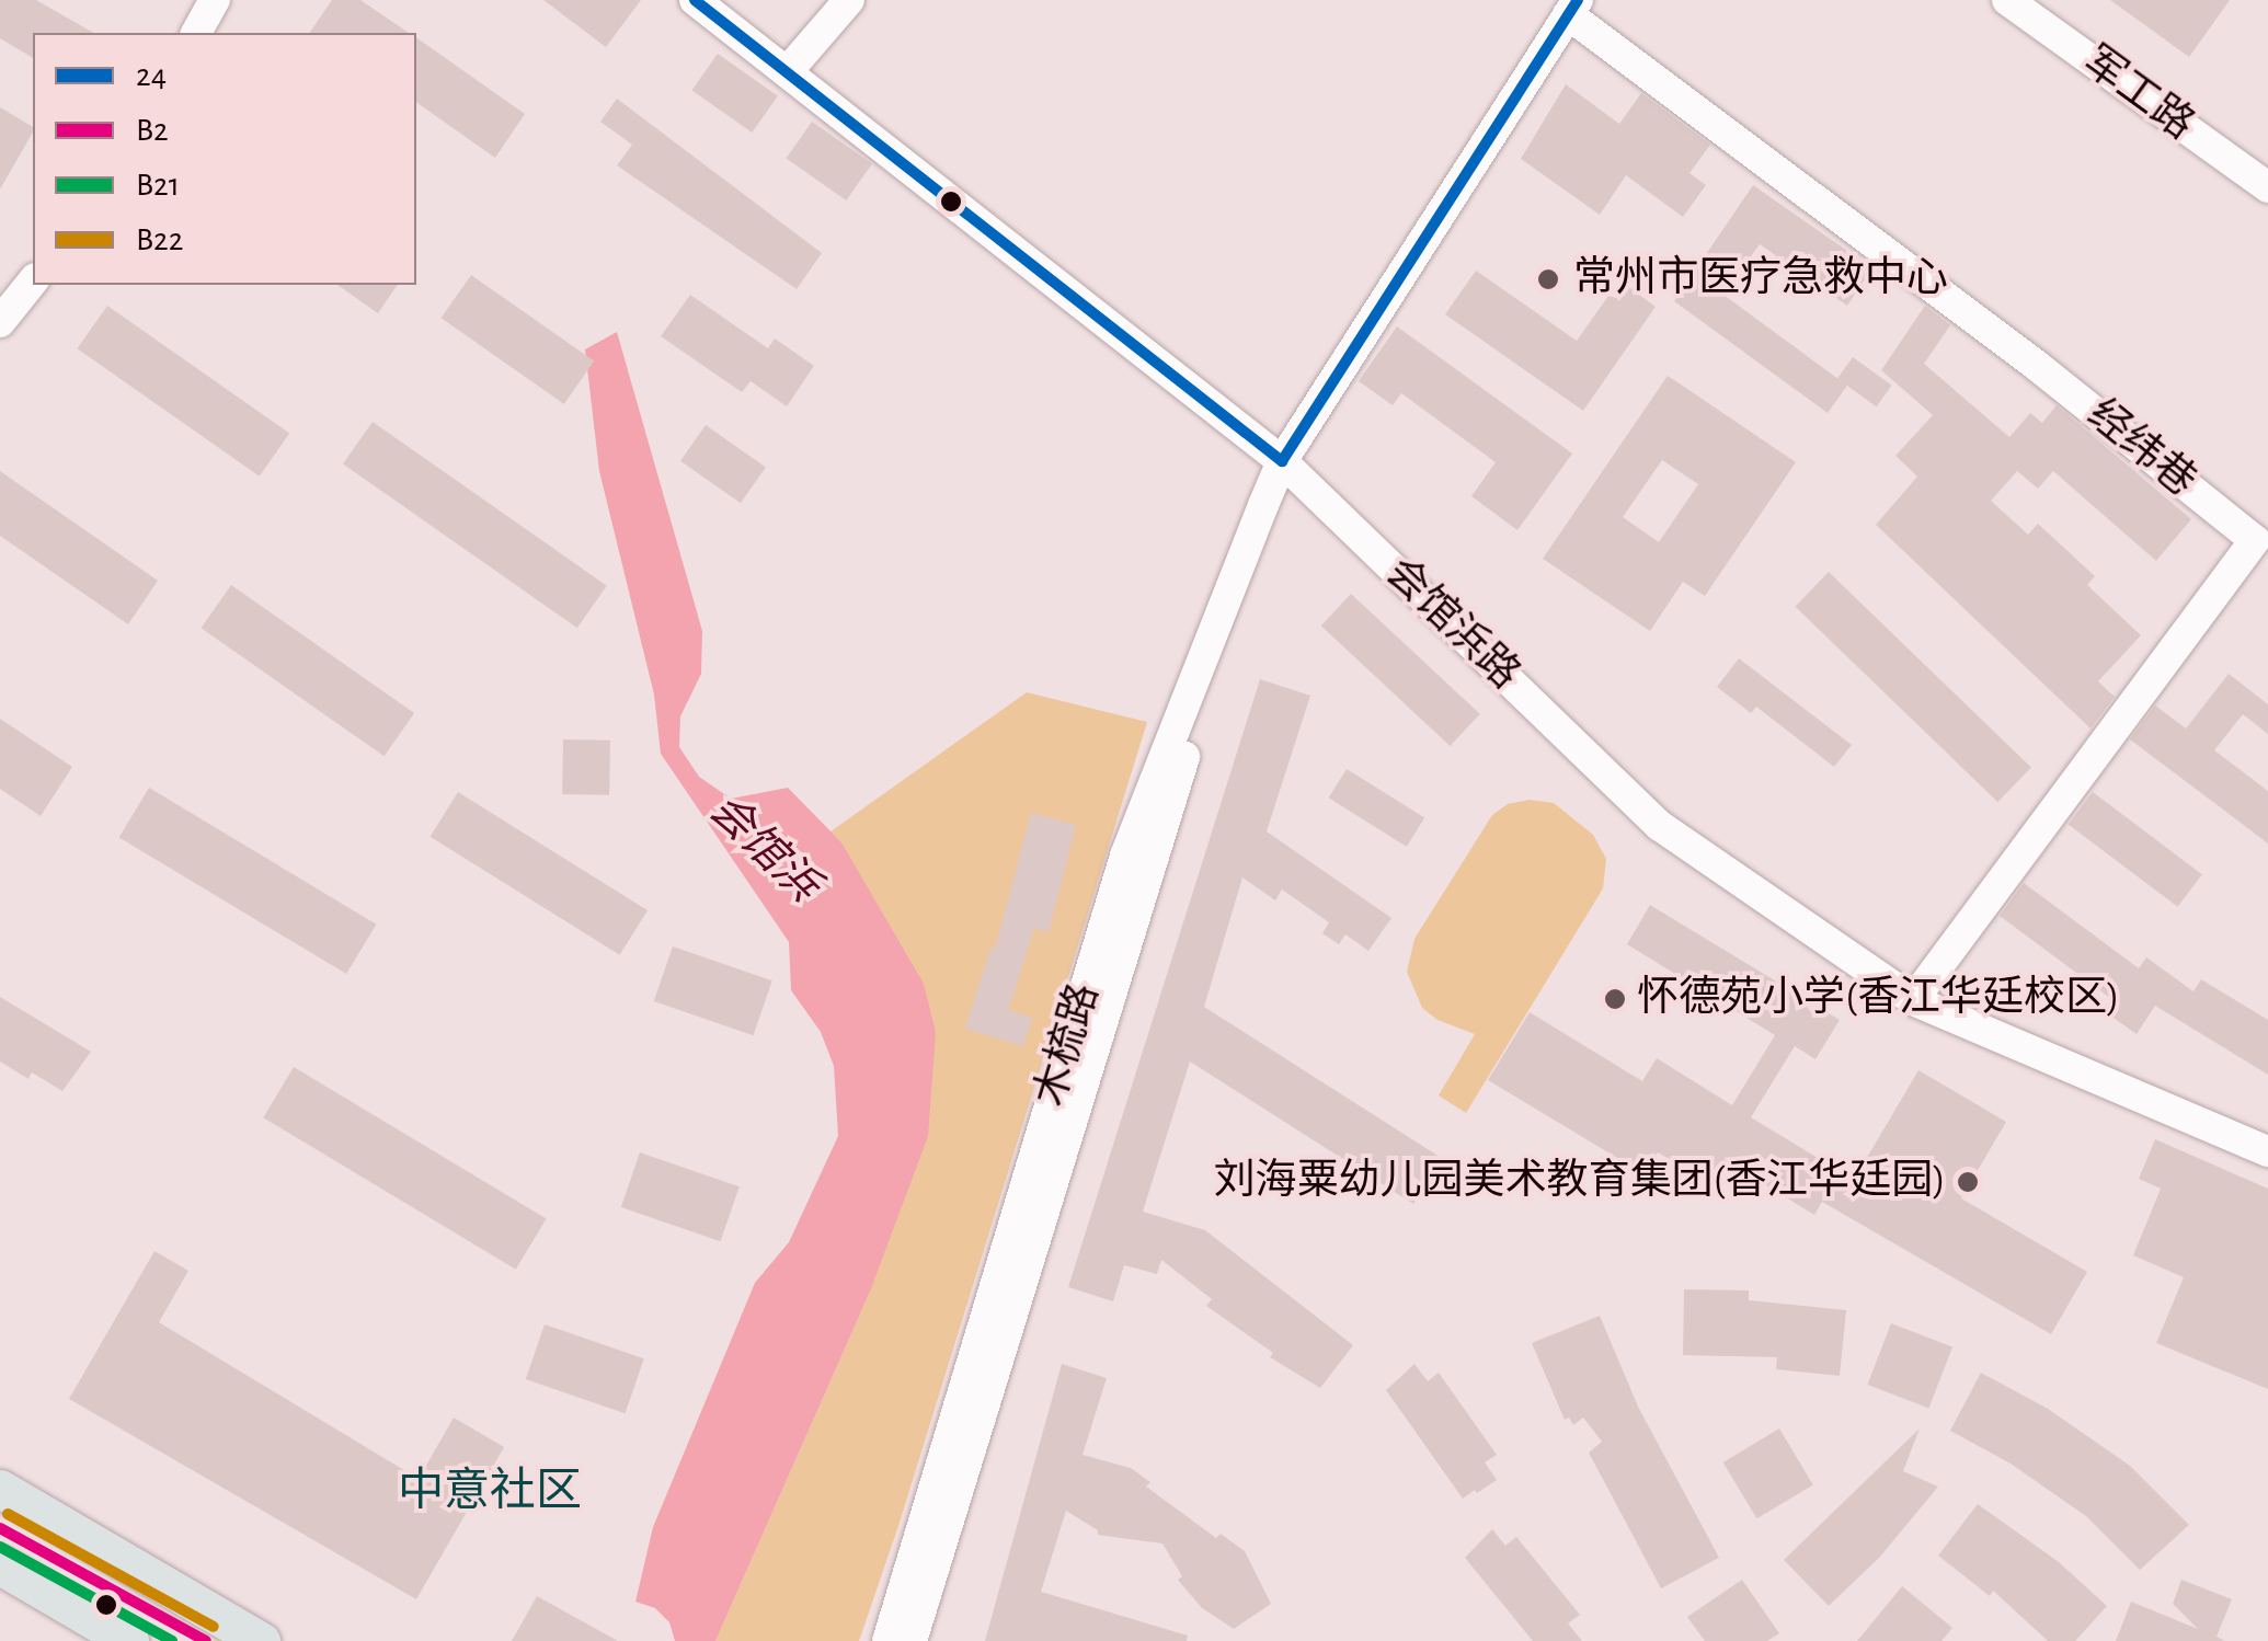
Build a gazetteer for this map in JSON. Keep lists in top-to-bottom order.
{
  "streets": {
    "street": [
      "军工路",
      "经纬巷",
      "会馆浜路",
      "木梳路"
    ]
  },
  "crossings": [
    ["经纬巷", "会馆浜路"],
    ["经纬巷", "木梳路"],
    ["会馆浜路", "木梳路"]
  ],
  "districts": ["中意社区"],
  "water": ["会馆浜"],
  "places": ["常州市医疗急救中心", "怀德苑小学(香江华廷校区)", "刘海粟幼儿园美术教育集团(香江华廷园)"],
  "lines": [
    "transit line 24",
    "transit line B22",
    "transit line B2",
    "transit line B21"
  ],
  "legend": [
    "24",
    "B2",
    "B21",
    "B22"
  ]
}
